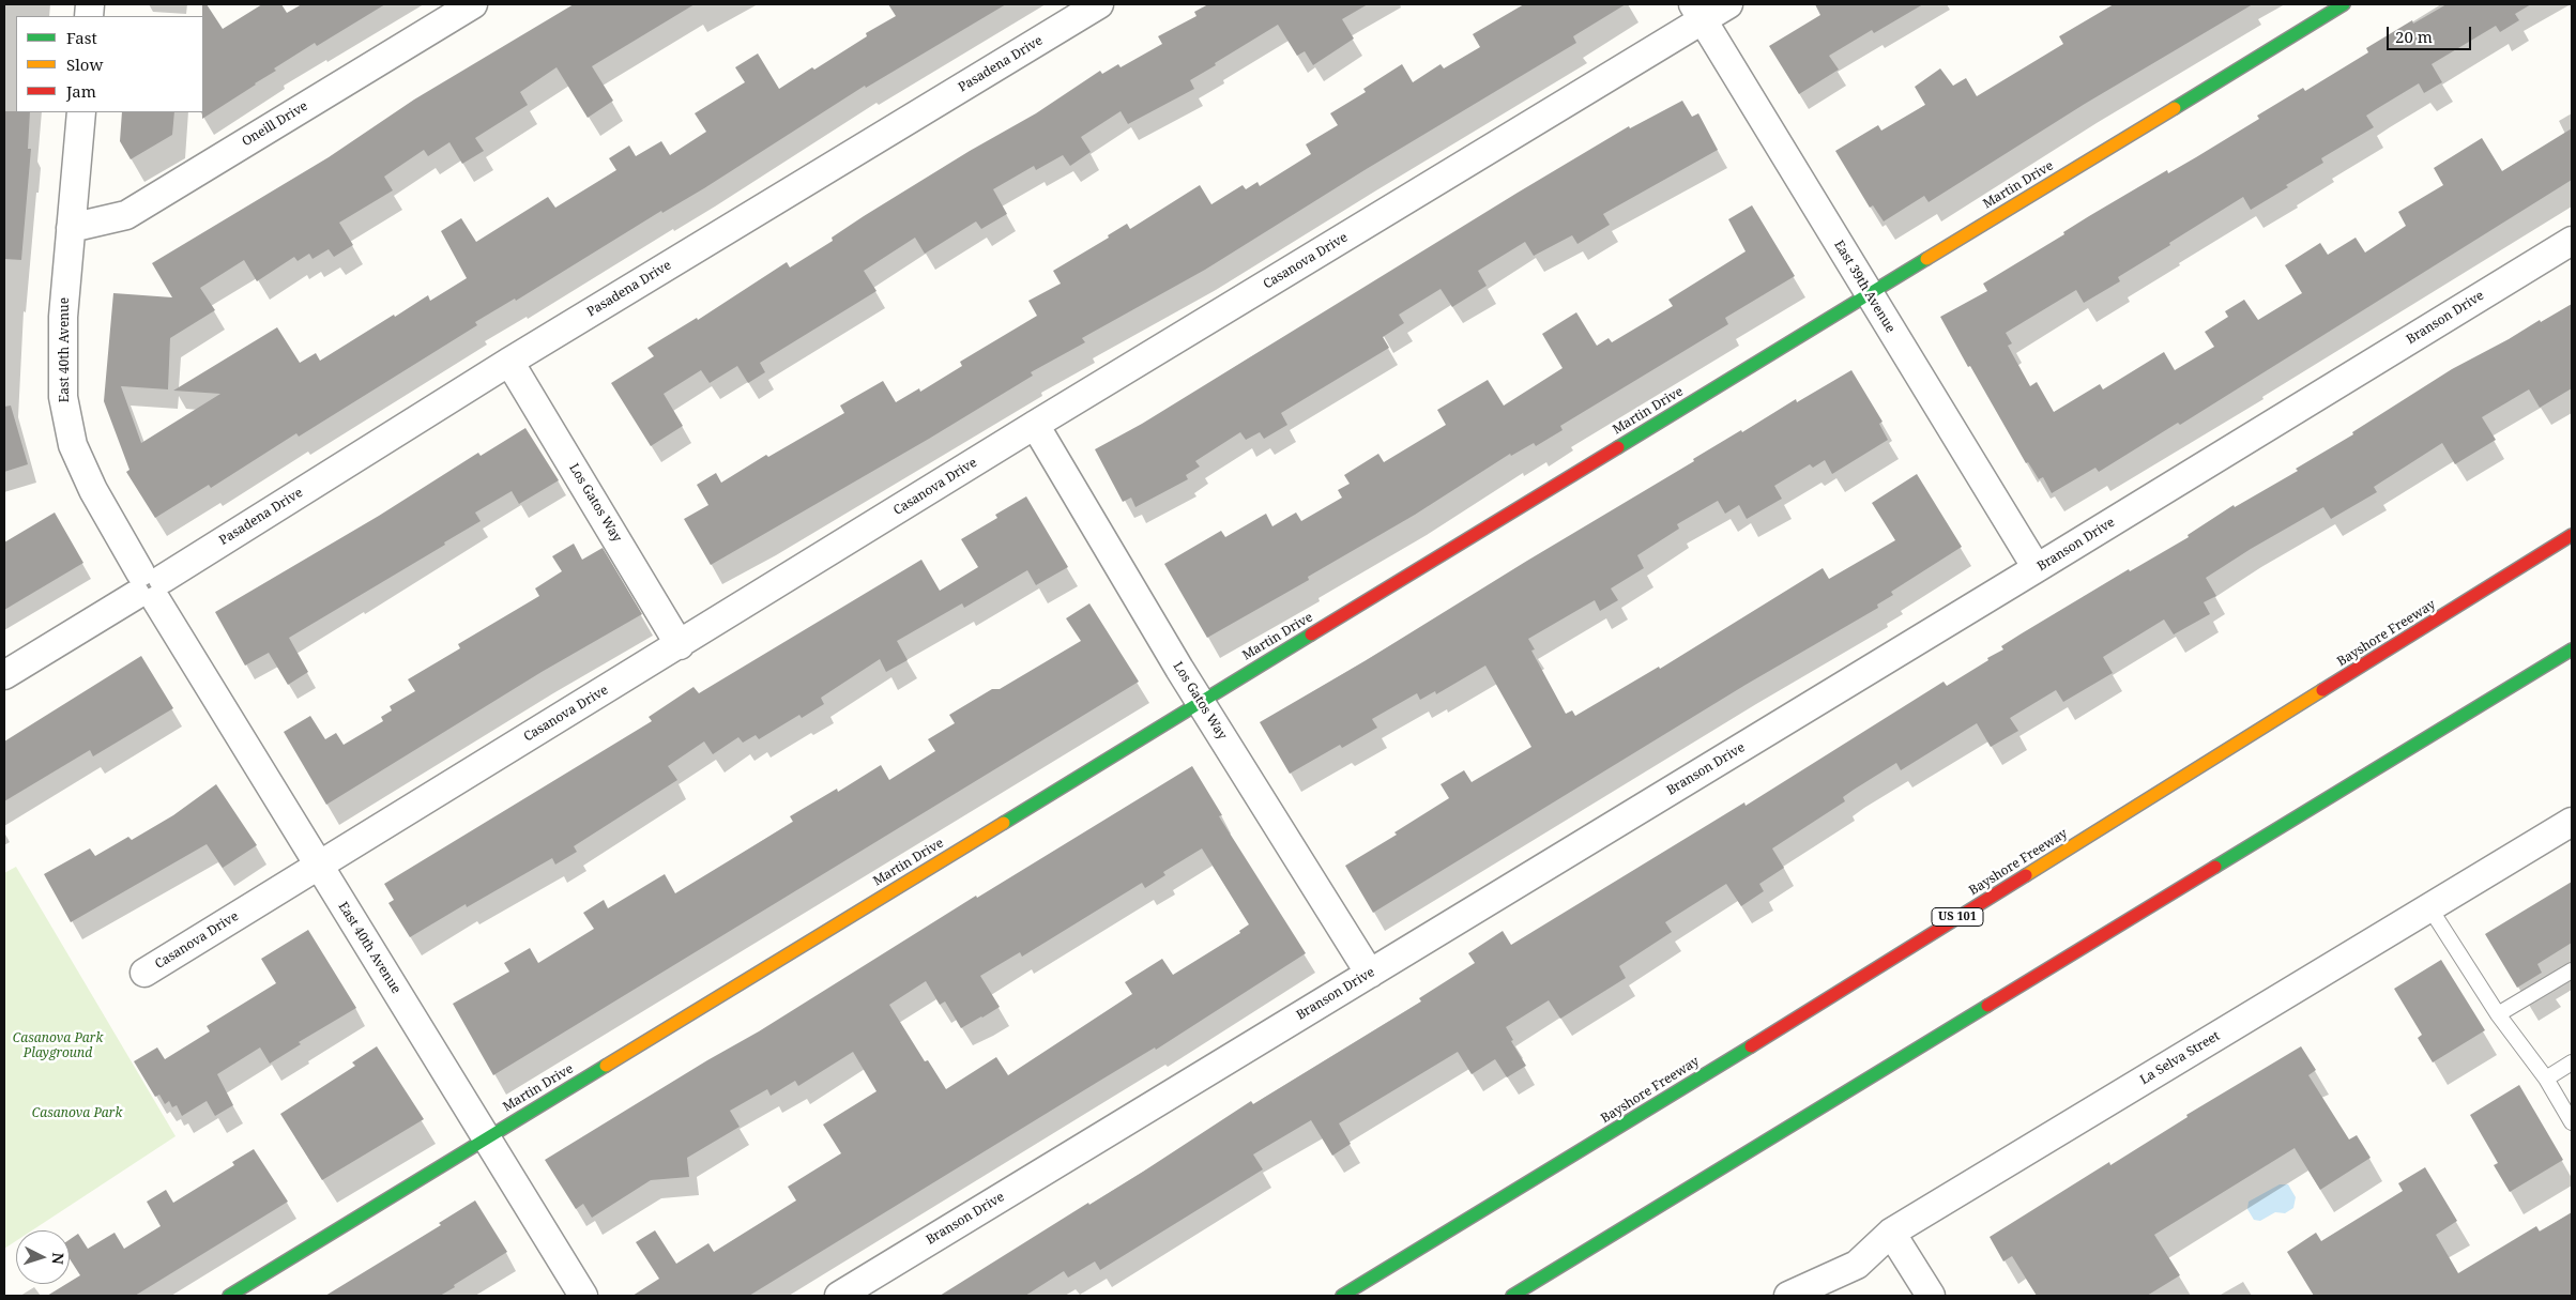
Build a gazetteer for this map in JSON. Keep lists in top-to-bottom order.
{
  "streets": {
    "main road": ["Martin Drive", "Bayshore Freeway", "US 101"],
    "street": [
      "Pasadena Drive",
      "Oneill Drive",
      "Casanova Drive",
      "East 39th Avenue",
      "Branson Drive",
      "East 40th Avenue",
      "Los Gatos Way",
      "La Selva Street"
    ]
  },
  "crossings": [
    ["Pasadena Drive", "East 40th Avenue"],
    ["Pasadena Drive", "Los Gatos Way"],
    ["Oneill Drive", "East 40th Avenue"],
    ["Martin Drive", "East 39th Avenue"],
    ["Martin Drive", "East 40th Avenue"],
    ["Martin Drive", "Los Gatos Way"],
    ["Casanova Drive", "East 39th Avenue"],
    ["Casanova Drive", "East 40th Avenue"],
    ["Casanova Drive", "Los Gatos Way"],
    ["East 39th Avenue", "Branson Drive"],
    ["Branson Drive", "Los Gatos Way"]
  ],
  "parks": ["Casanova Park Playground", "Casanova Park"],
  "legend": ["Fast", "Slow", "Jam"],
  "scale_bar": "20 m",
  "north": "right"
}
